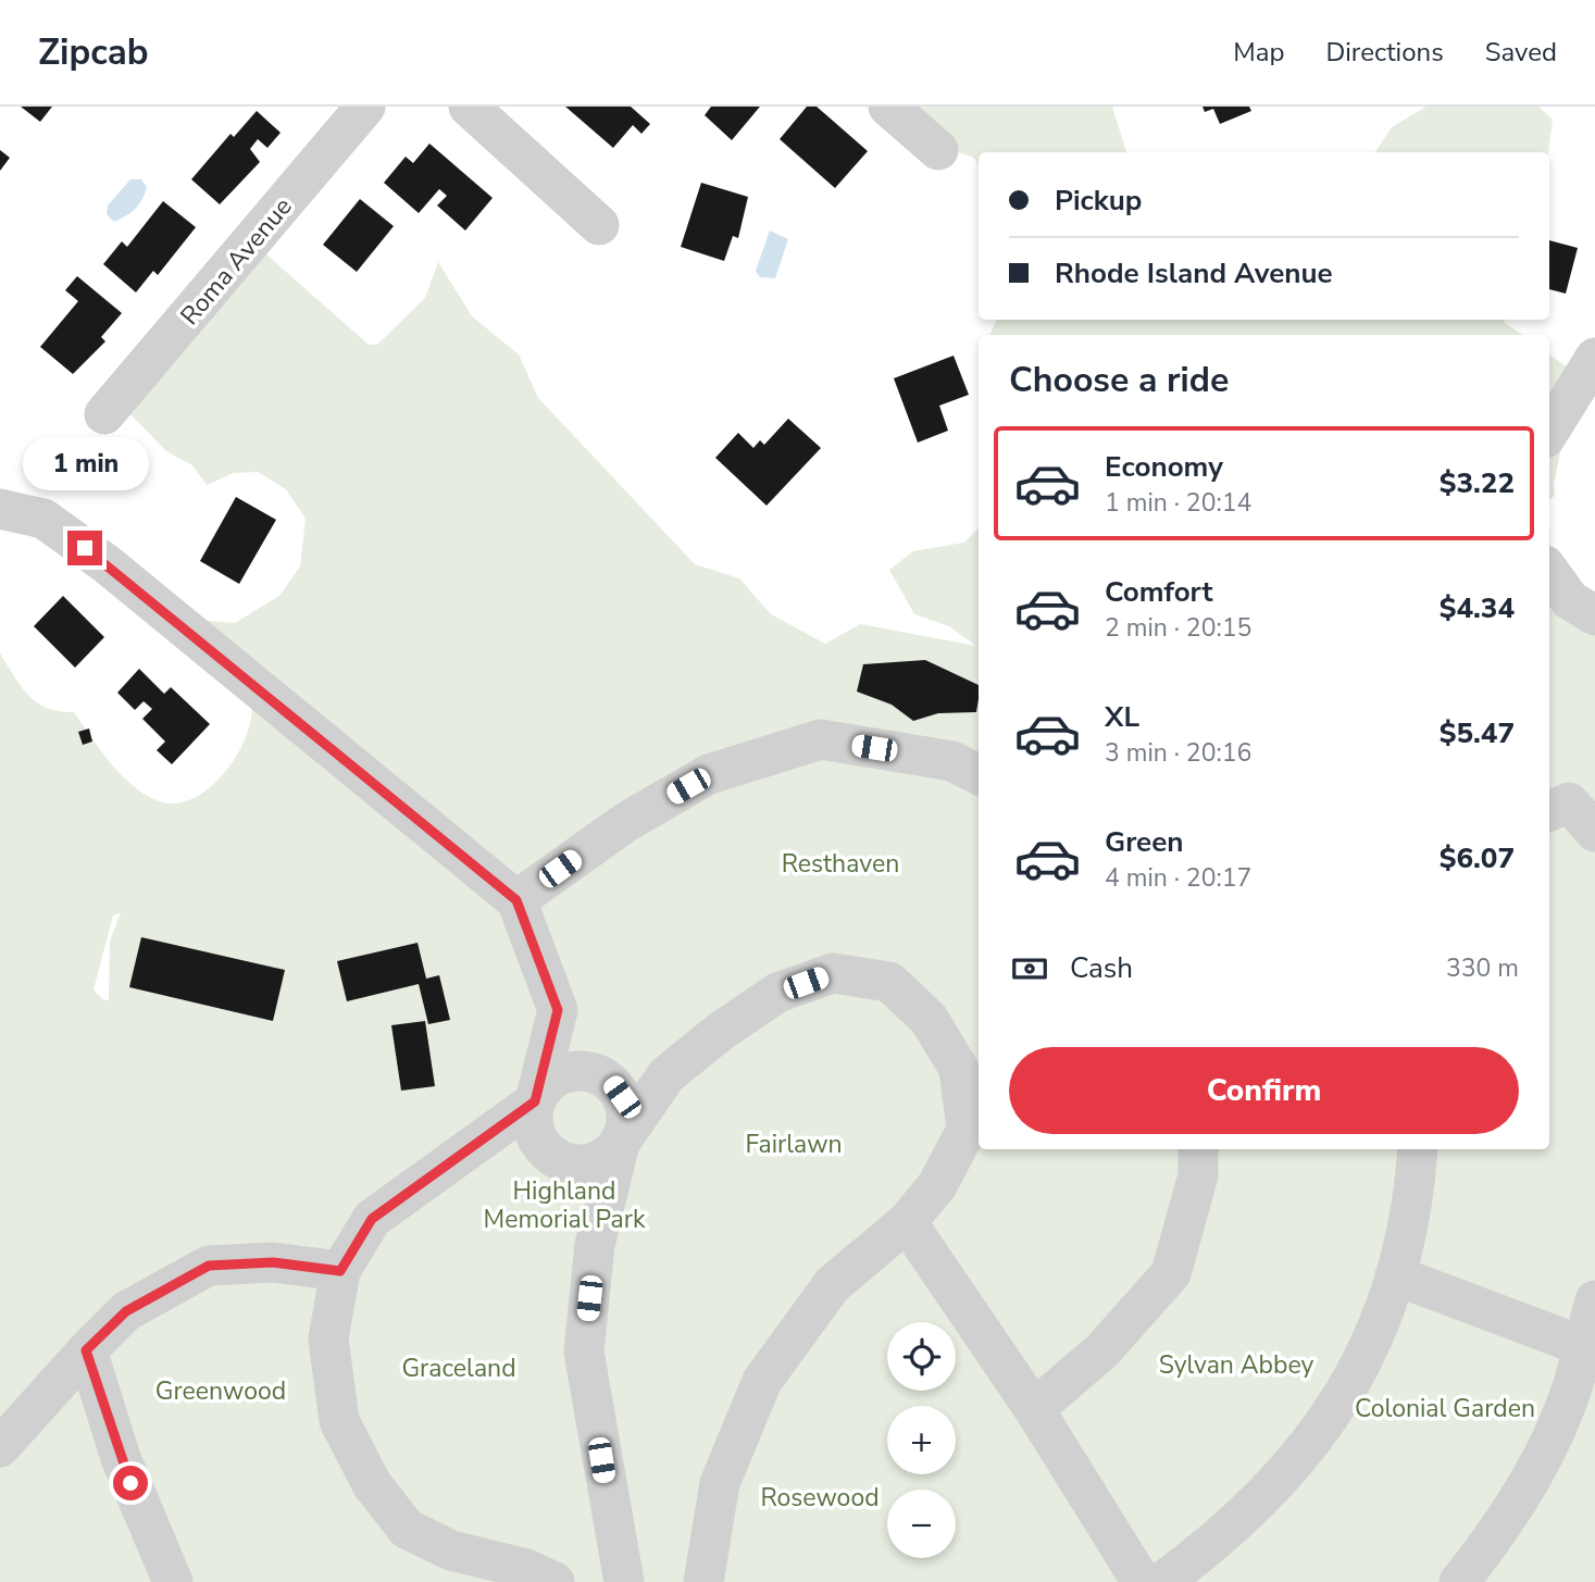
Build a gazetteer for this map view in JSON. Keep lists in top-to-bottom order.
{
  "streets": {
    "street": ["Roma Avenue"]
  },
  "parks": [
    "Resthaven",
    "Fairlawn",
    "Highland Memorial Park",
    "Sylvan Abbey",
    "Graceland",
    "Greenwood",
    "Colonial Garden",
    "Rosewood"
  ],
  "page": {
    "header": "Zipcab",
    "nav": ["Map", "Directions", "Saved"],
    "banner": ["Pickup", "Rhode Island Avenue"],
    "heading": "Choose a ride",
    "list": [
      {
        "name": "Economy",
        "note": "1 min · 20:14",
        "value": "$3.22"
      },
      {
        "name": "Comfort",
        "note": "2 min · 20:15",
        "value": "$4.34"
      },
      {
        "name": "XL",
        "note": "3 min · 20:16",
        "value": "$5.47"
      },
      {
        "name": "Green",
        "note": "4 min · 20:17",
        "value": "$6.07"
      }
    ],
    "bubble": "1 min",
    "pay": ["Cash", "330 m"],
    "buttons": "Confirm",
    "map_buttons": ["+", "−"]
  }
}
